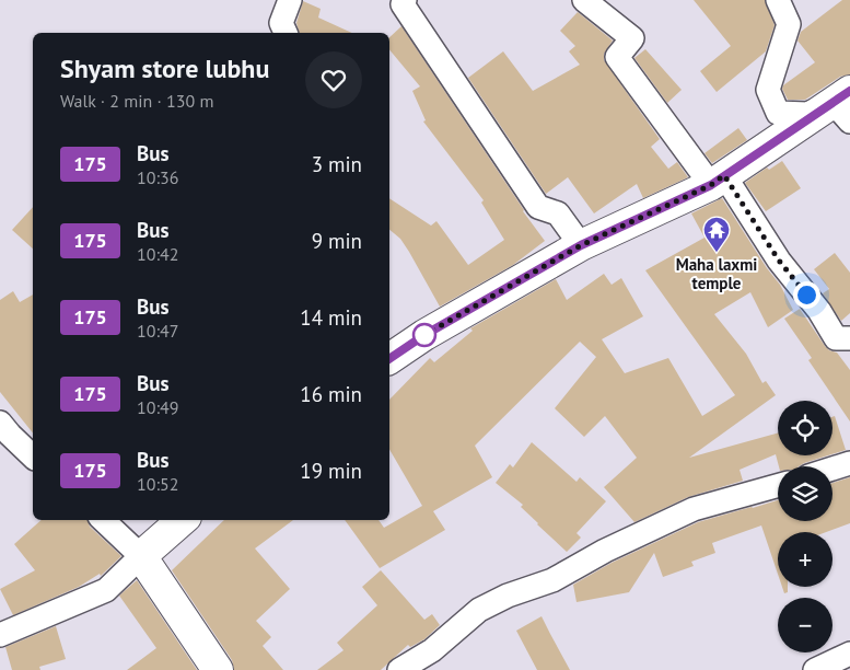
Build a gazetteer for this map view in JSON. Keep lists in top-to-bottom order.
{
  "places": {
    "temple": ["Maha laxmi temple"]
  },
  "lines": ["bus line 175"],
  "page": {
    "heading": ["Shyam store lubhu", "Walk · 2 min · 130 m"],
    "list": [
      {
        "mark": "175",
        "name": "Bus",
        "note": "10:36",
        "value": "3 min"
      },
      {
        "mark": "175",
        "name": "Bus",
        "note": "10:42",
        "value": "9 min"
      },
      {
        "mark": "175",
        "name": "Bus",
        "note": "10:47",
        "value": "14 min"
      },
      {
        "mark": "175",
        "name": "Bus",
        "note": "10:49",
        "value": "16 min"
      },
      {
        "mark": "175",
        "name": "Bus",
        "note": "10:52",
        "value": "19 min"
      }
    ],
    "map_buttons": ["+", "−"]
  }
}
